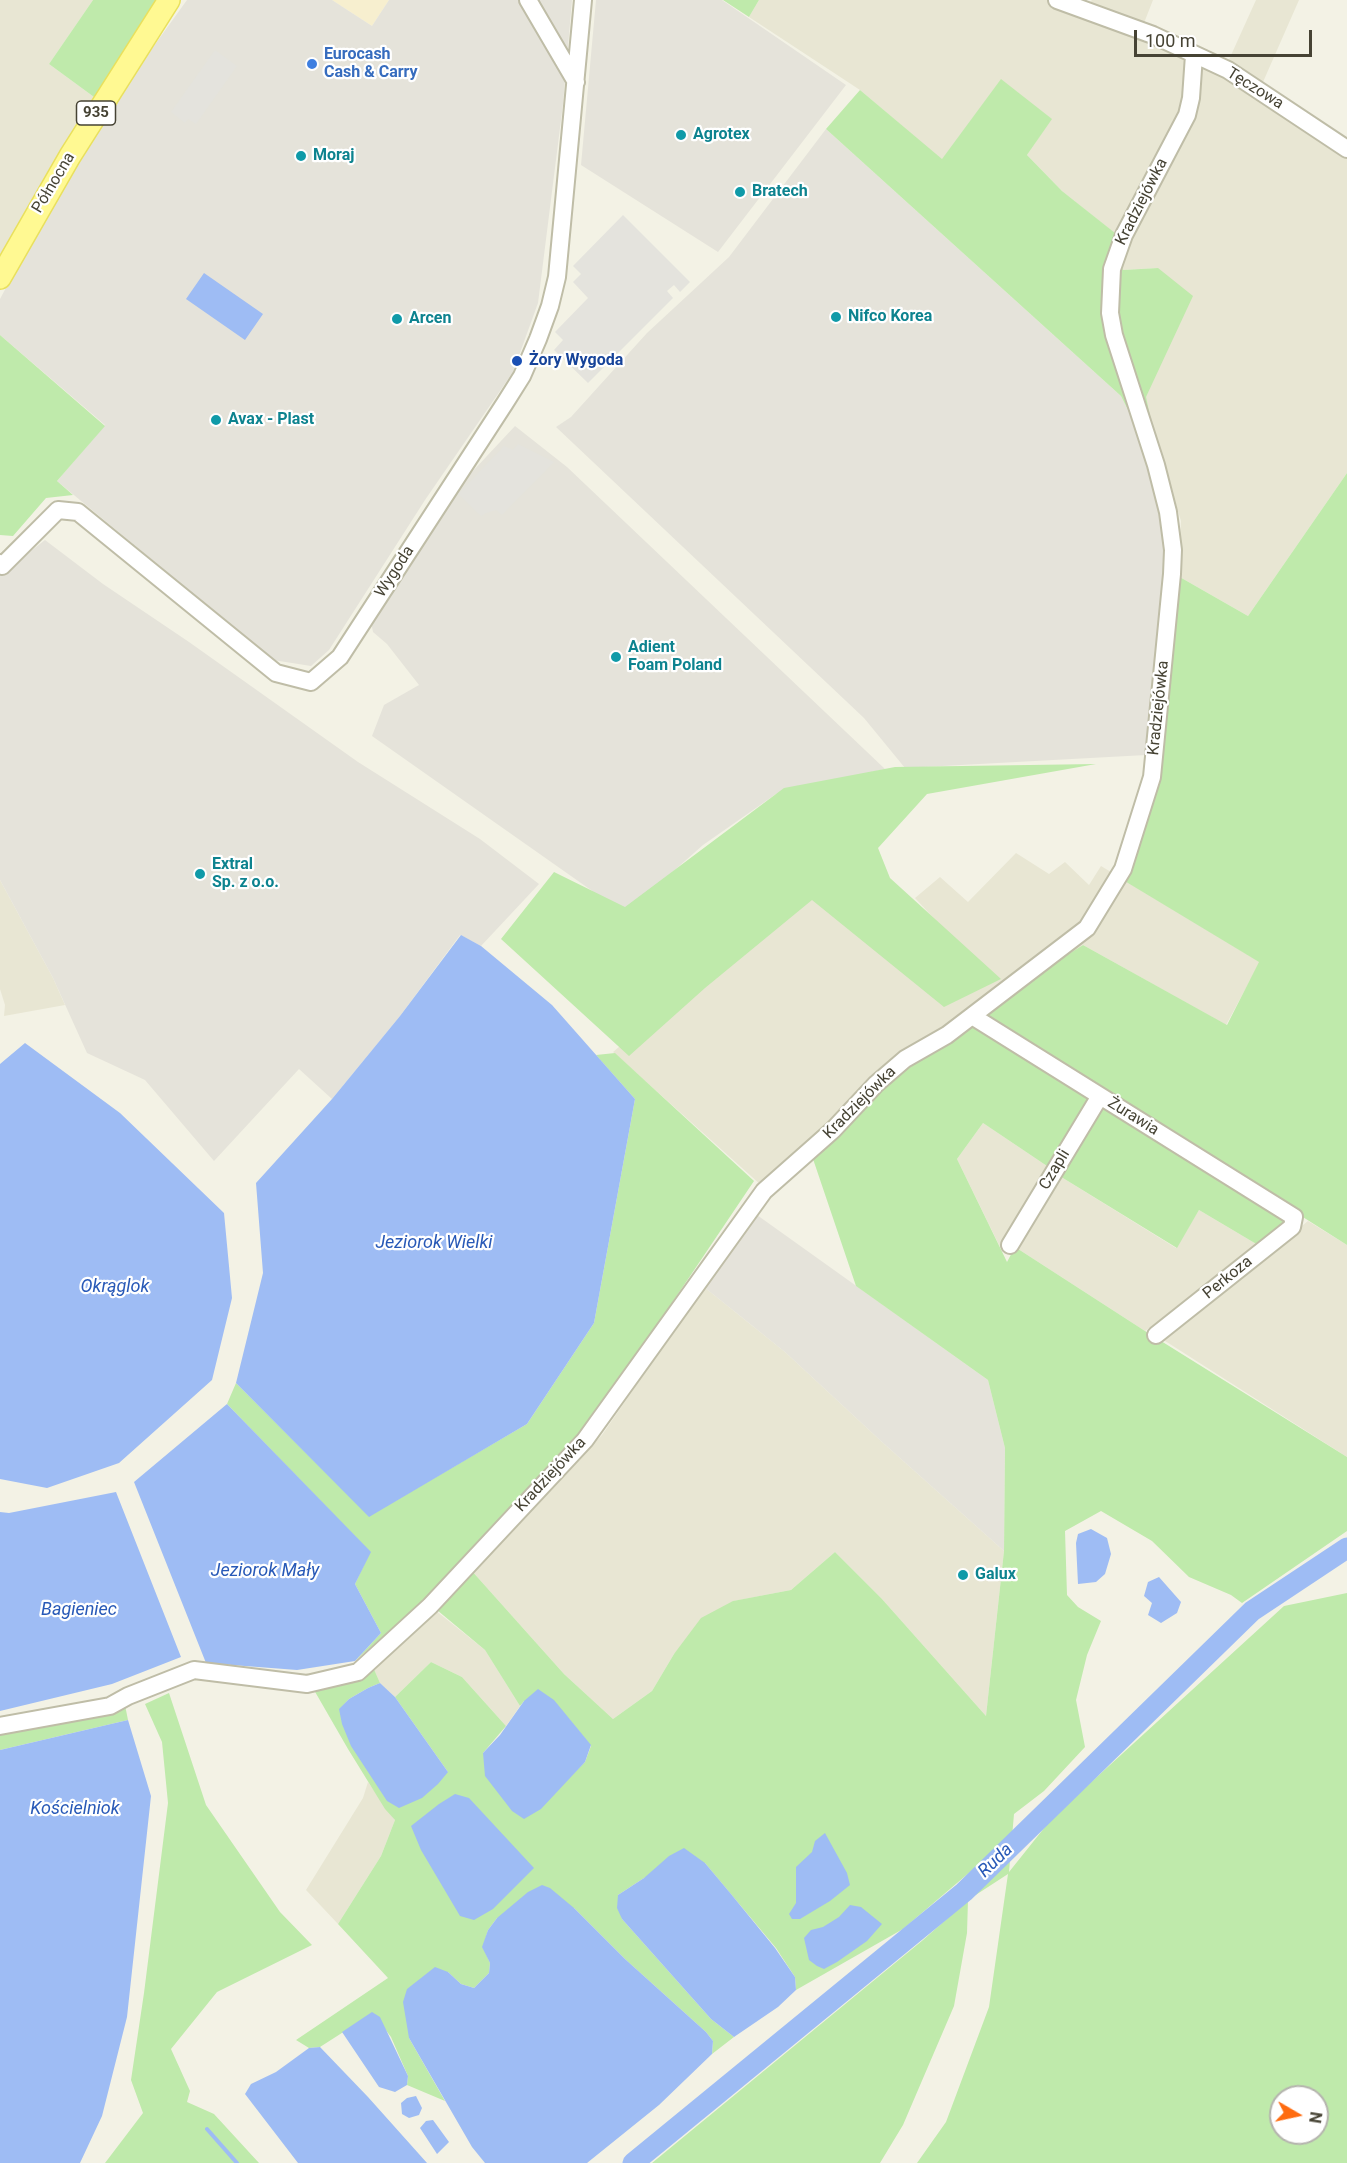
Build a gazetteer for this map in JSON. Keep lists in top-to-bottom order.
{
  "streets": {
    "main road": ["935", "Północna"],
    "street": [
      "Tęczowa",
      "Kradziejówka",
      "Wygoda",
      "Żurawia",
      "Czapli",
      "Perkoza"
    ]
  },
  "crossings": [
    ["Tęczowa", "Kradziejówka"],
    ["Kradziejówka", "Żurawia"],
    ["Żurawia", "Czapli"],
    ["Żurawia", "Perkoza"]
  ],
  "water": [
    "Jeziorok Wielki",
    "Okrąglok",
    "Jeziorok Mały",
    "Bagieniec",
    "Kościelniok",
    "Ruda"
  ],
  "places": [
    "Eurocash Cash & Carry",
    "Agrotex",
    "Moraj",
    "Bratech",
    "Nifco Korea",
    "Arcen",
    "Żory Wygoda",
    "Avax - Plast",
    "Adient Foam Poland",
    "Extral Sp. z o.o.",
    "Galux"
  ],
  "scale_bar": "100 m",
  "north": "right"
}
